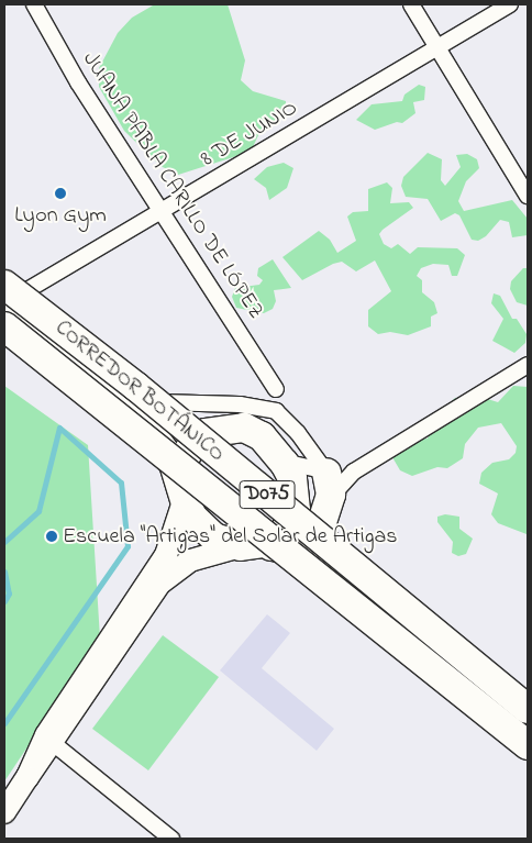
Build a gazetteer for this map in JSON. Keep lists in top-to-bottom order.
{
  "streets": {
    "highway": ["CORREDOR BOTÁNICO", "D075"],
    "street": ["8 DE JUNIO", "JUANA PABLA CARILLO DE LÓPEZ"]
  },
  "crossings": [
    ["8 DE JUNIO", "JUANA PABLA CARILLO DE LÓPEZ"],
    ["8 DE JUNIO", "CORREDOR BOTÁNICO"],
    ["8 DE JUNIO", "D075"],
    ["CORREDOR BOTÁNICO", "D075"]
  ],
  "places": ["Lyon Gym", "Escuela \"Artigas\" del Solar de Artigas"]
}
